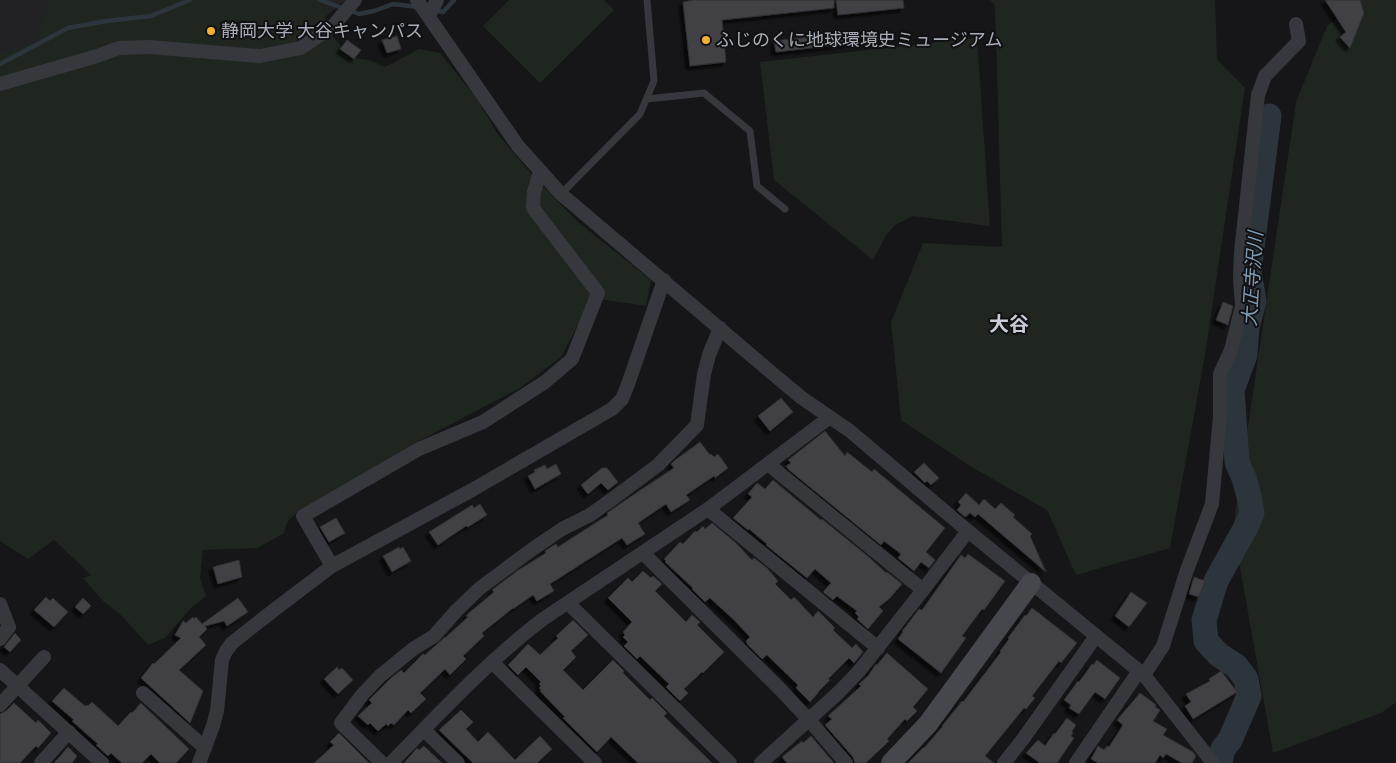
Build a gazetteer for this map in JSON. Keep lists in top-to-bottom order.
{
  "districts": ["大谷"],
  "water": ["大正寺沢川"],
  "places": ["静岡大学 大谷キャンパス", "ふじのくに地球環境史ミュージアム"]
}
